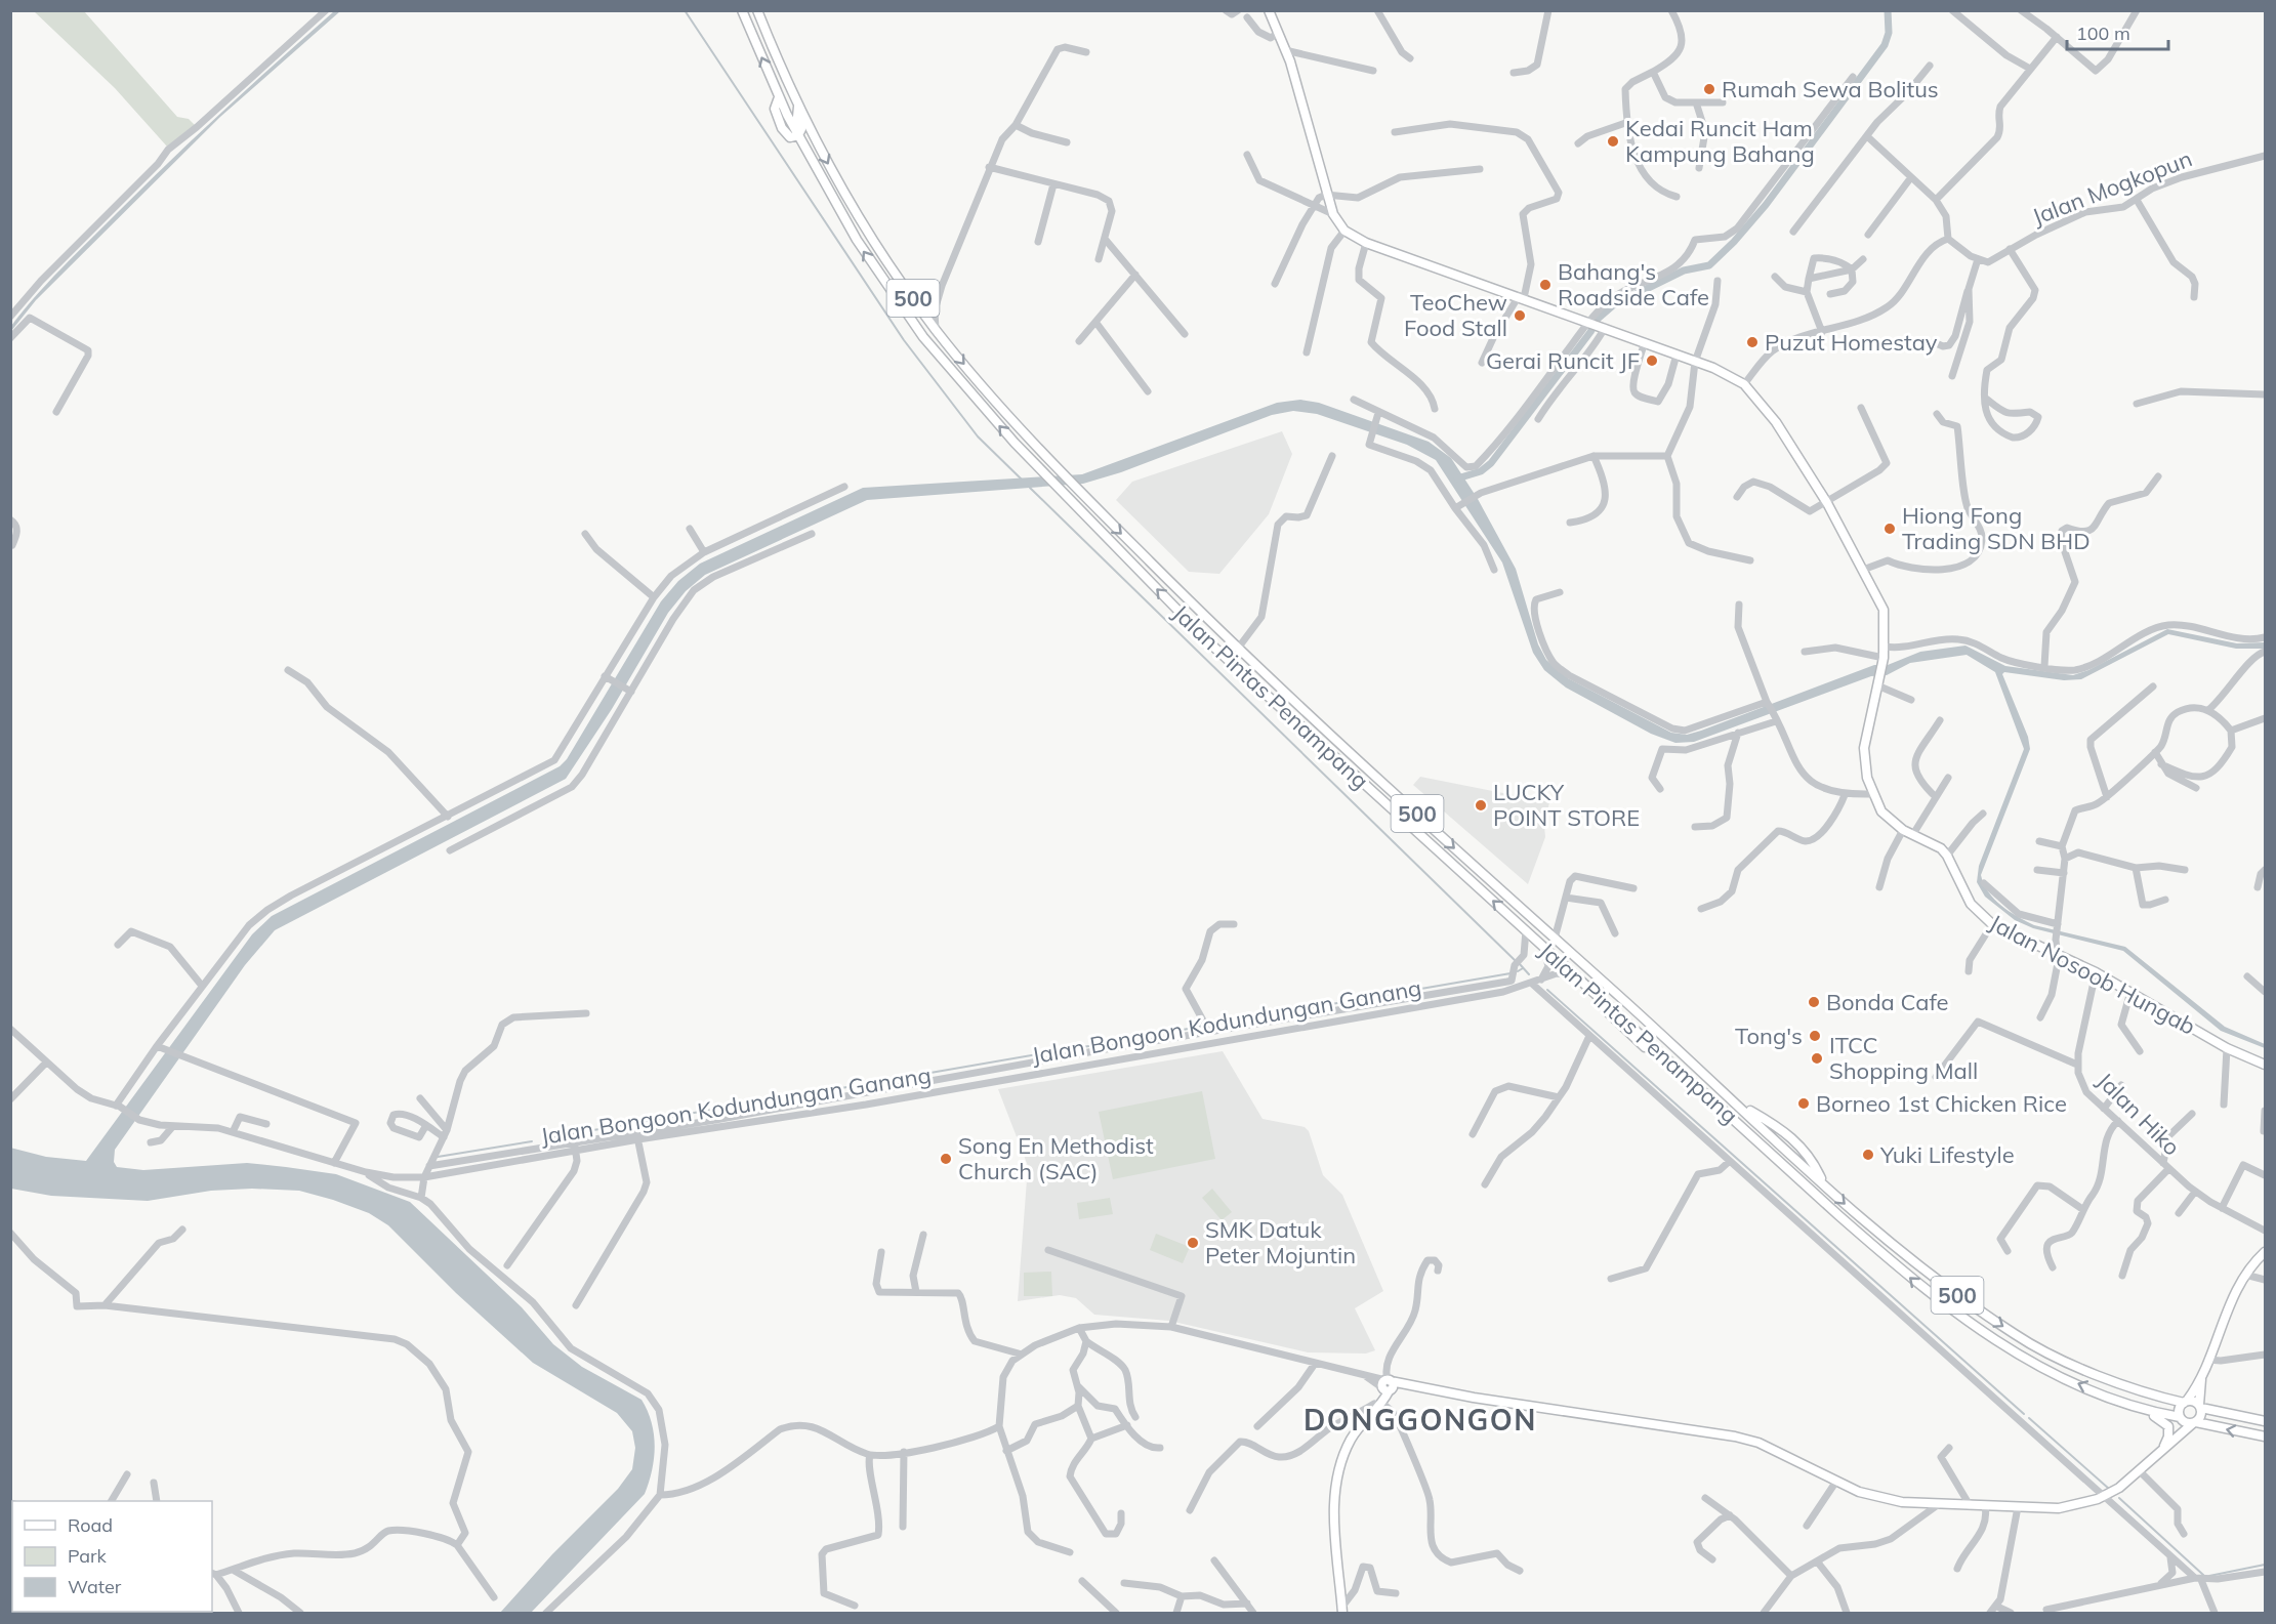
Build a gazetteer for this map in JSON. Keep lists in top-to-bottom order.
{
  "streets": {
    "main road": ["500", "Jalan Pintas Penampang", "Jalan Nosoob Hungab"],
    "street": ["Jalan Mogkopun", "Jalan Bongoon Kodundungan Ganang", "Jalan Hiko"]
  },
  "crossings": [
    ["500", "Jalan Pintas Penampang"],
    ["Jalan Pintas Penampang", "Jalan Bongoon Kodundungan Ganang"],
    ["Jalan Nosoob Hungab", "Jalan Hiko"]
  ],
  "districts": ["DONGGONGON"],
  "places": [
    "Rumah Sewa Bolitus",
    "Kedai Runcit Ham Kampung Bahang",
    "Bahang's Roadside Cafe",
    "TeoChew Food Stall",
    "Puzut Homestay",
    "Gerai Runcit JF",
    "Hiong Fong Trading SDN BHD",
    "LUCKY POINT STORE",
    "Bonda Cafe",
    "Tong's",
    "ITCC Shopping Mall",
    "Borneo 1st Chicken Rice",
    "Yuki Lifestyle",
    "Song En Methodist Church (SAC)",
    "SMK Datuk Peter Mojuntin"
  ],
  "legend": ["Road", "Park", "Water"],
  "scale_bar": "100 m"
}
